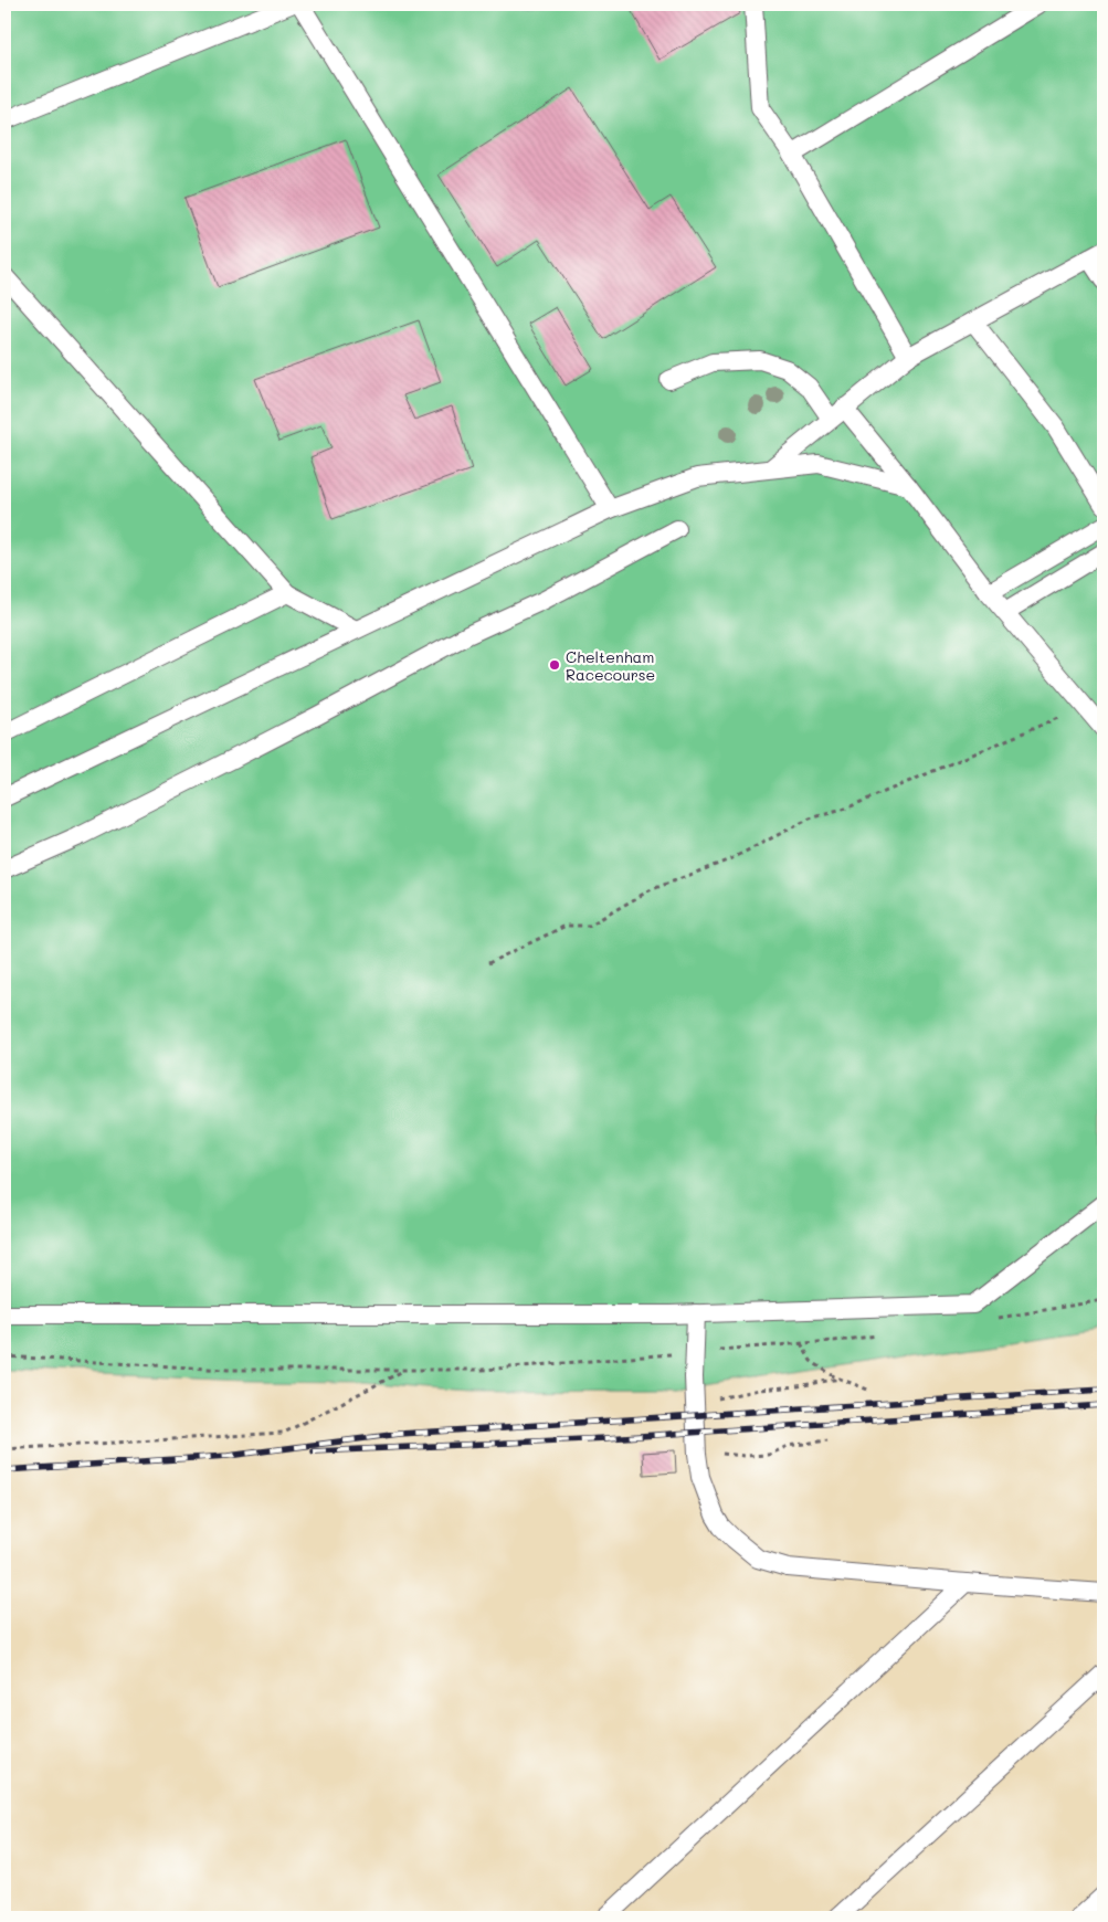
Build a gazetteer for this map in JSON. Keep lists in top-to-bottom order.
{
  "places": ["Cheltenham Racecourse"]
}
